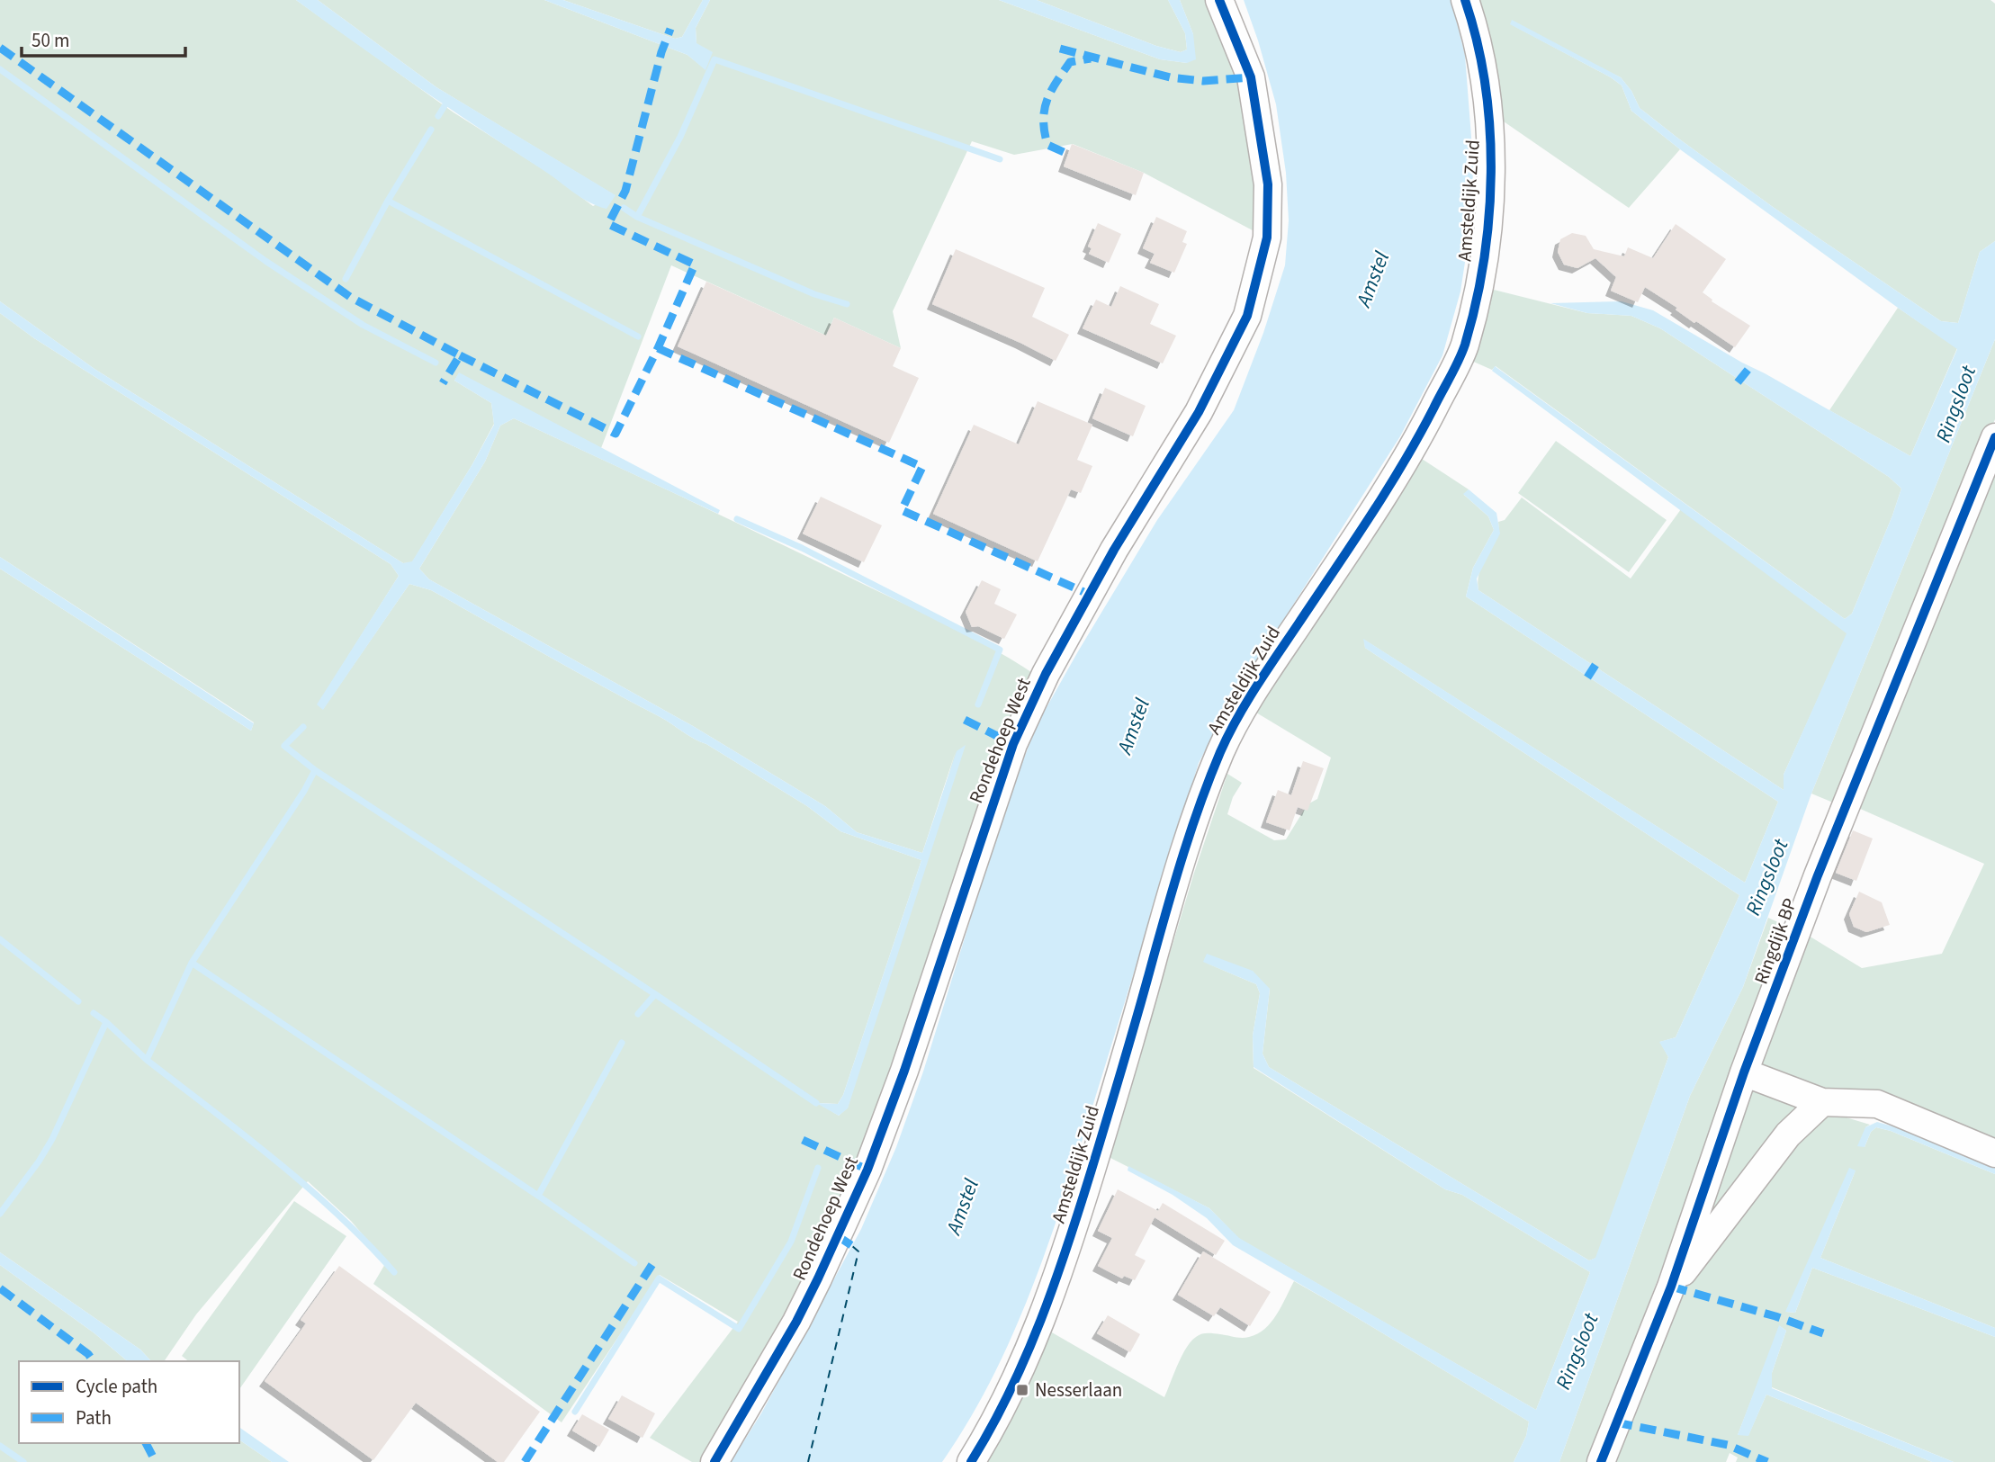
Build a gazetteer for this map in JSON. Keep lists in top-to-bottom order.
{
  "streets": {
    "street": ["Amsteldijk Zuid", "Rondehoep West", "Ringdijk BP"]
  },
  "water": ["Amstel", "Ringsloot"],
  "places": {
    "transit": ["Nesserlaan"]
  },
  "legend": ["Cycle path", "Path"],
  "scale_bar": "50 m"
}
